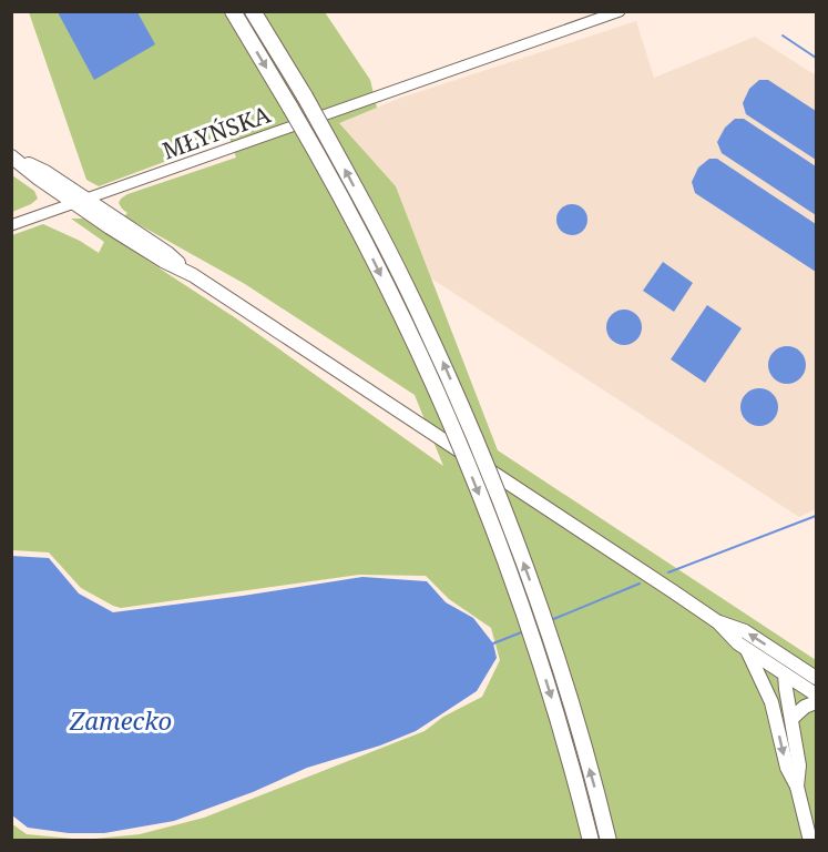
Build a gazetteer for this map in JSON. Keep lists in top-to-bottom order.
{
  "streets": {
    "street": ["MŁYŃSKA"]
  },
  "water": ["Zamecko"]
}
